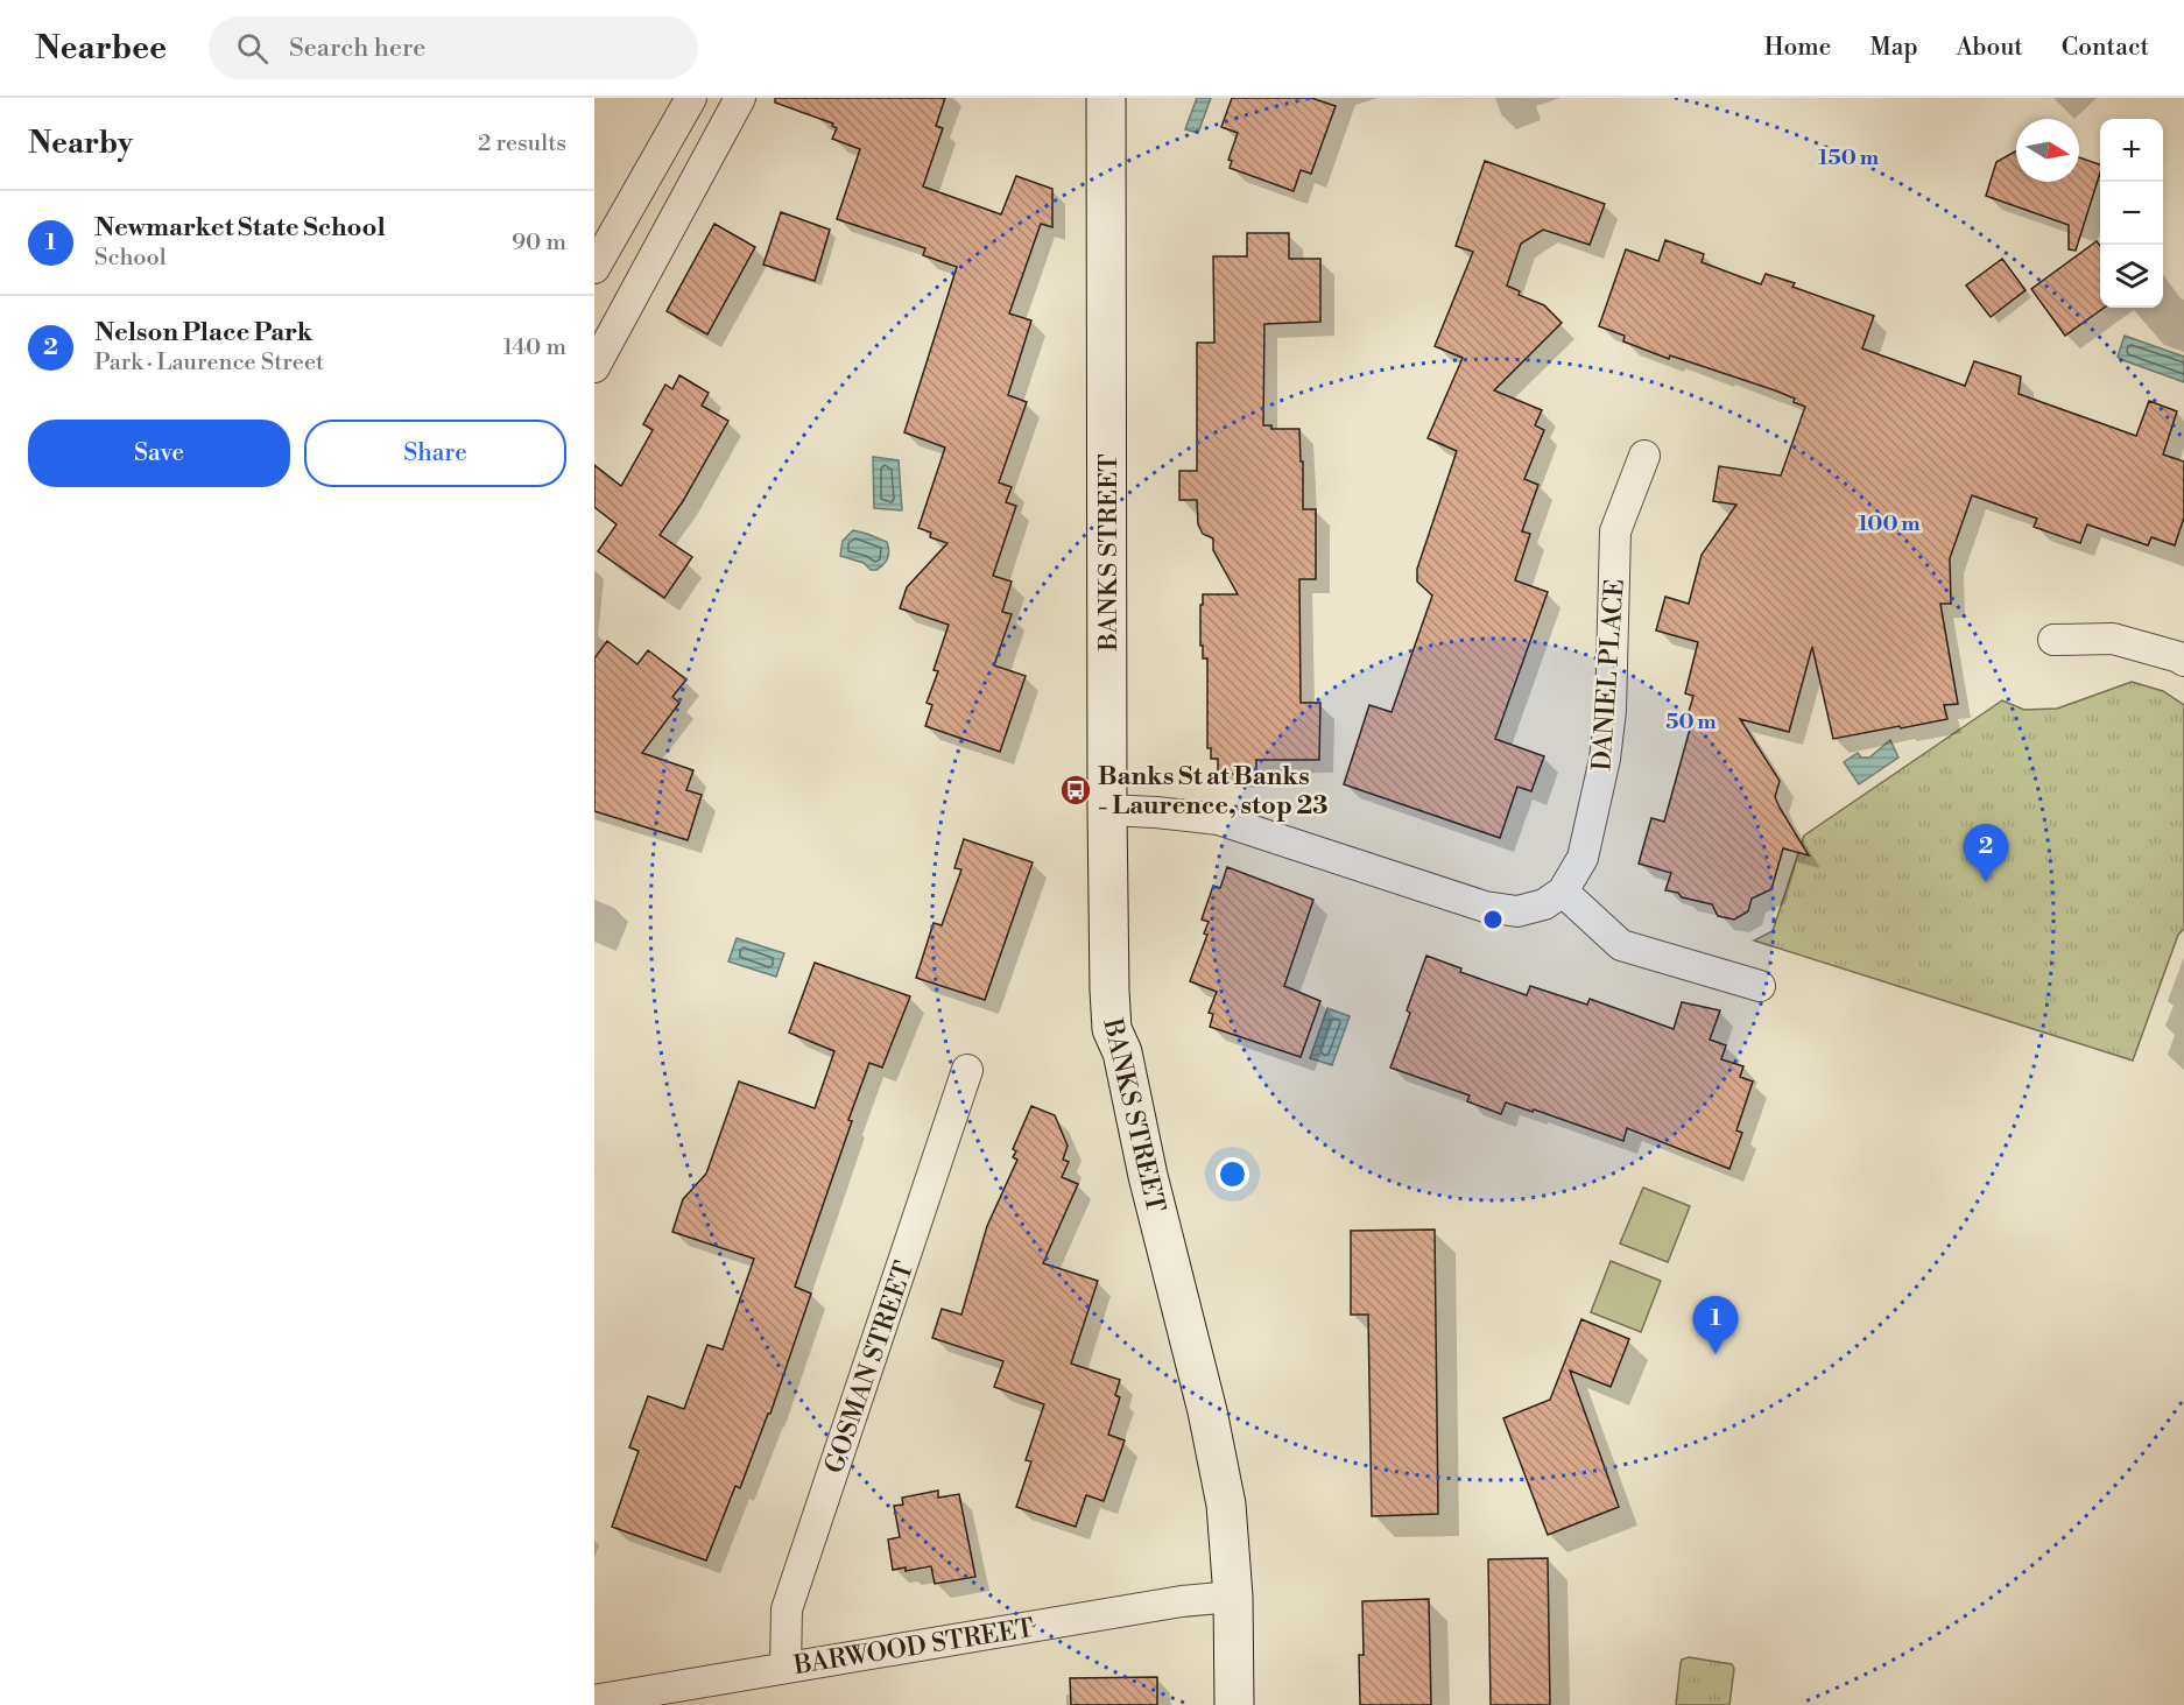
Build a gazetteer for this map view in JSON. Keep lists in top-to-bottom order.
{
  "streets": {
    "main road": ["BANKS STREET"],
    "street": ["DANIEL PLACE", "GOSMAN STREET", "BARWOOD STREET"]
  },
  "crossings": [
    ["BANKS STREET", "BARWOOD STREET"],
    ["GOSMAN STREET", "BARWOOD STREET"]
  ],
  "places": {
    "bus stop": ["Banks St at Banks - Laurence, stop 23"]
  },
  "north": "right",
  "page": {
    "header": "Nearbee",
    "search": "Search here",
    "nav": [
      "Home",
      "Map",
      "About",
      "Contact"
    ],
    "heading": ["Nearby", "2 results"],
    "map_buttons": ["+", "−"],
    "list": [
      {
        "mark": "1",
        "name": "Newmarket State School",
        "note": "School",
        "value": "90 m"
      },
      {
        "mark": "2",
        "name": "Nelson Place Park",
        "note": "Park · Laurence Street",
        "value": "140 m"
      }
    ],
    "buttons": ["Save", "Share"],
    "pins": ["2", "1"]
  },
  "rings": ["150 m", "100 m", "50 m"]
}
